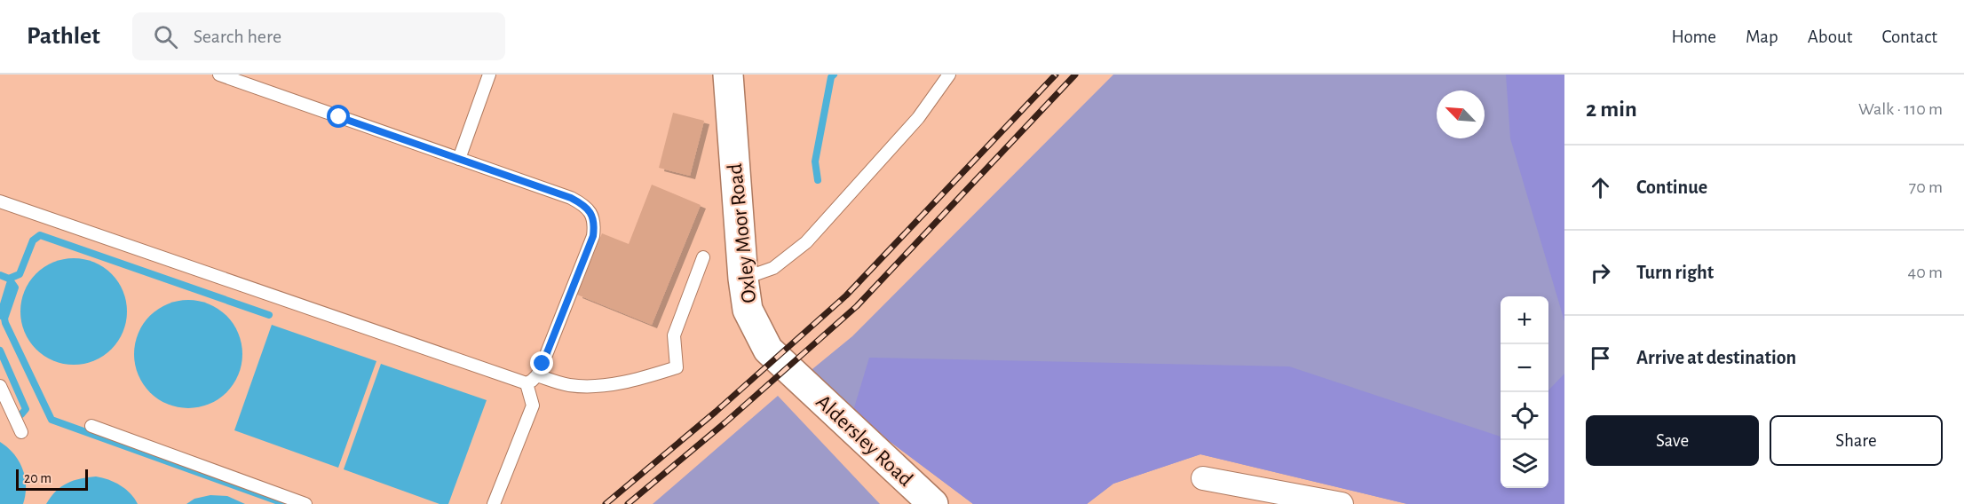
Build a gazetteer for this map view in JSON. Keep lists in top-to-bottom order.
{
  "streets": {
    "street": ["Oxley Moor Road", "Aldersley Road"]
  },
  "crossings": [
    ["Oxley Moor Road", "Aldersley Road"]
  ],
  "scale_bar": "20 m",
  "north": "top left",
  "page": {
    "header": "Pathlet",
    "search": "Search here",
    "nav": [
      "Home",
      "Map",
      "About",
      "Contact"
    ],
    "heading": ["2 min", "Walk · 110 m"],
    "list": [
      ["Continue", "70 m"],
      ["Turn right", "40 m"],
      "Arrive at destination"
    ],
    "map_buttons": ["+", "−"],
    "buttons": ["Save", "Share"],
    "scale": "20 m"
  }
}
